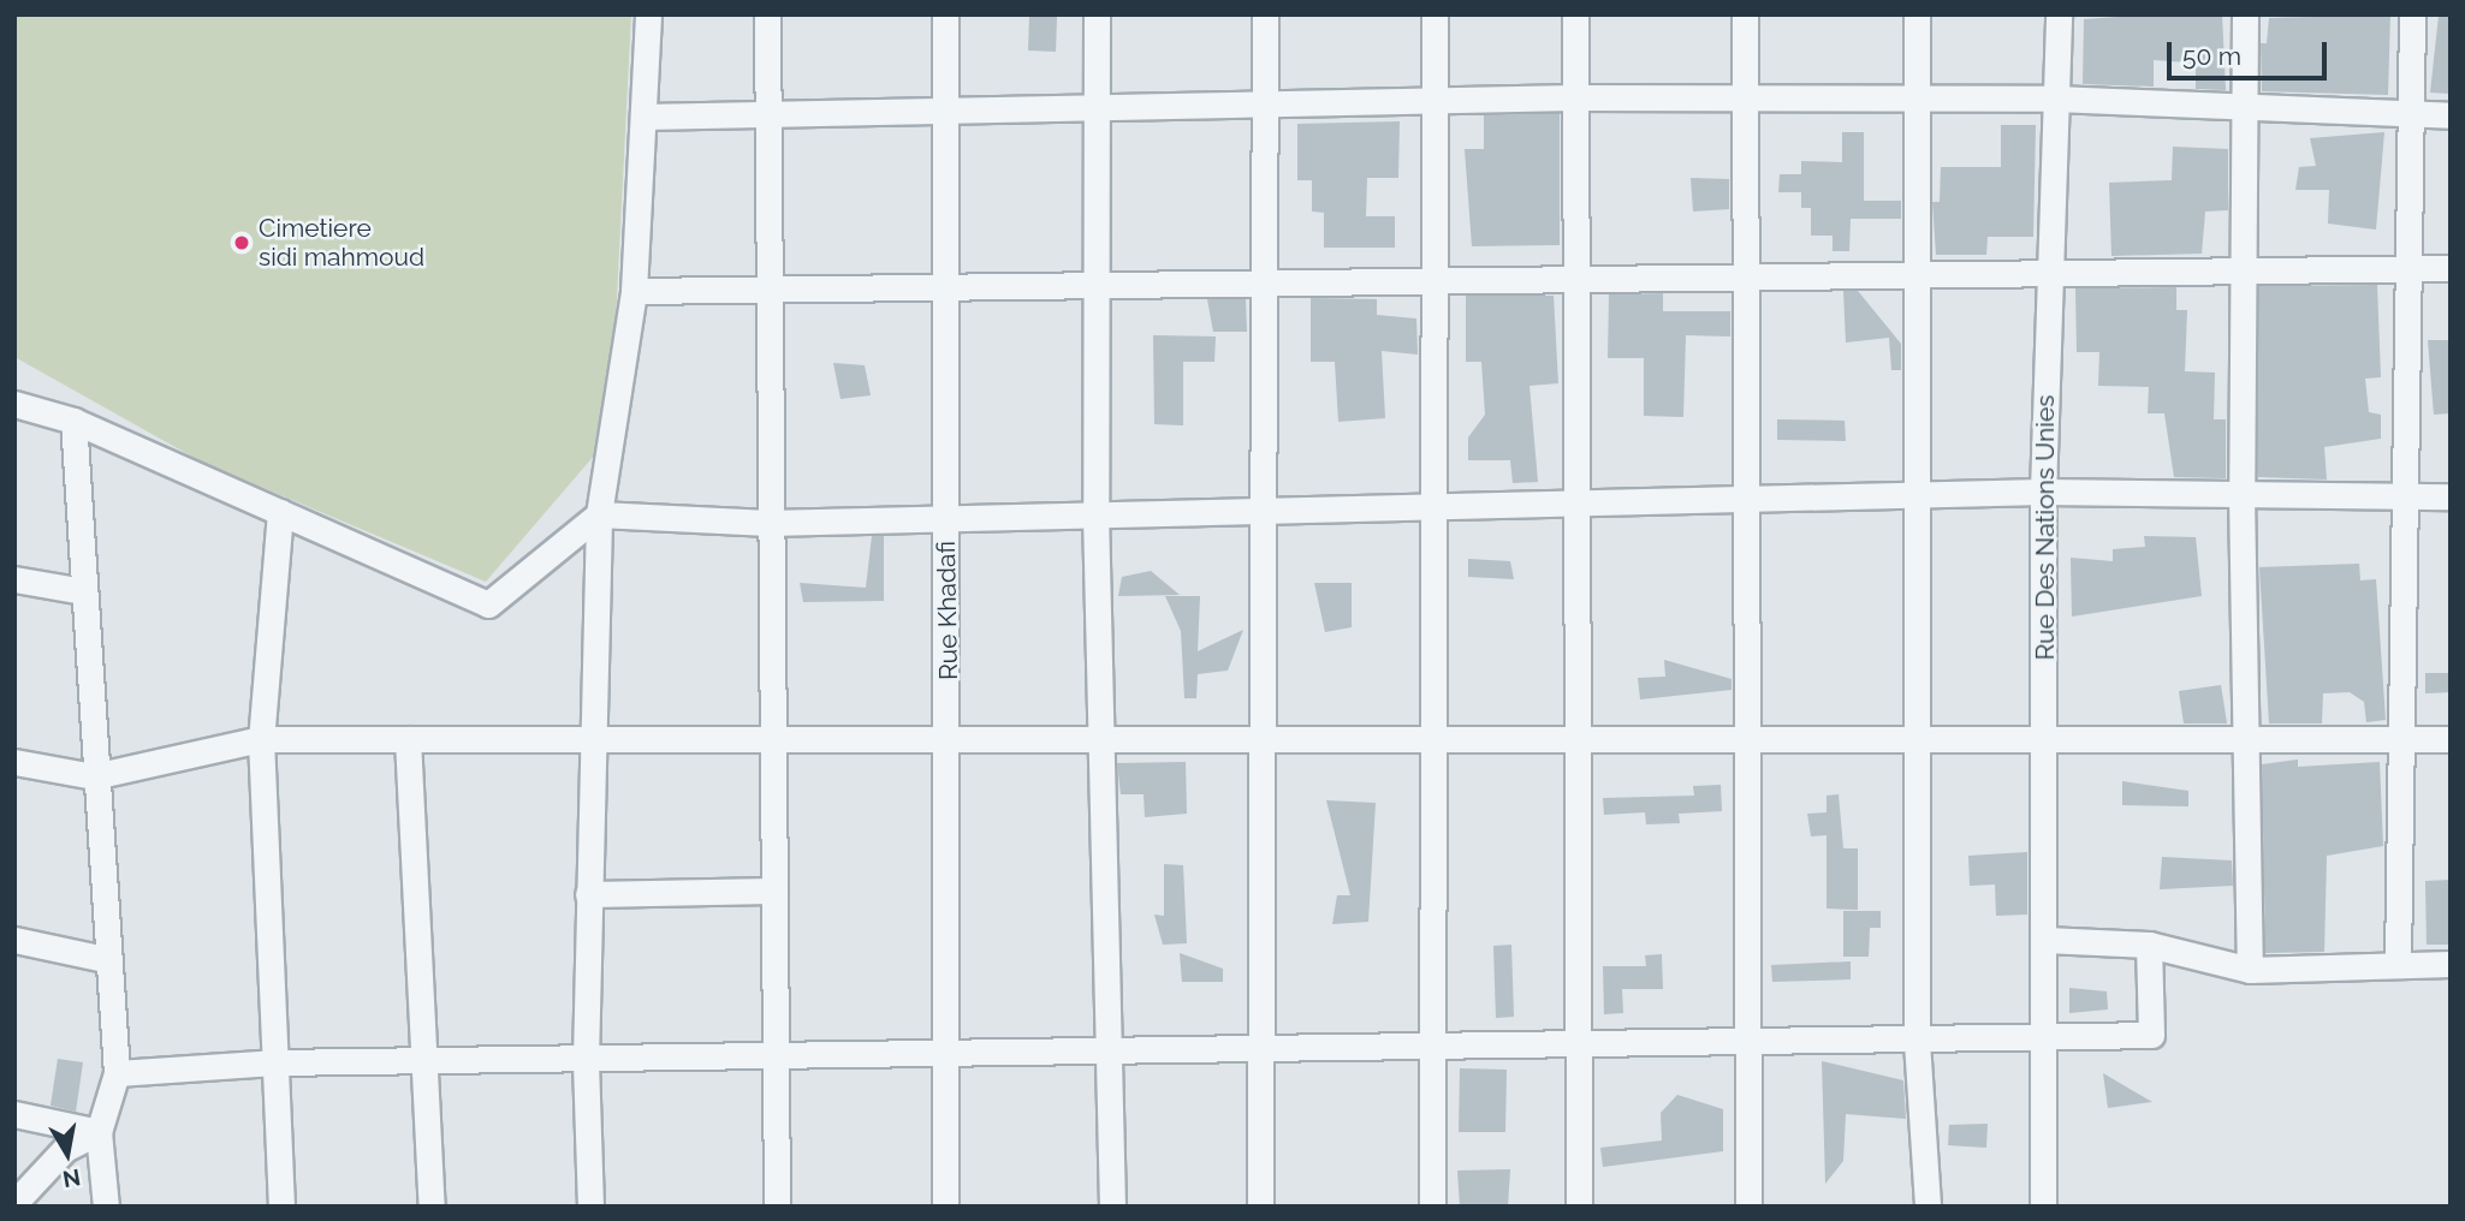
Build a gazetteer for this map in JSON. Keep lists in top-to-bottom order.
{
  "streets": {
    "street": ["Rue Des Nations Unies", "Rue Khadafi"]
  },
  "places": ["Cimetiere sidi mahmoud"],
  "scale_bar": "50 m",
  "north": "bottom"
}
